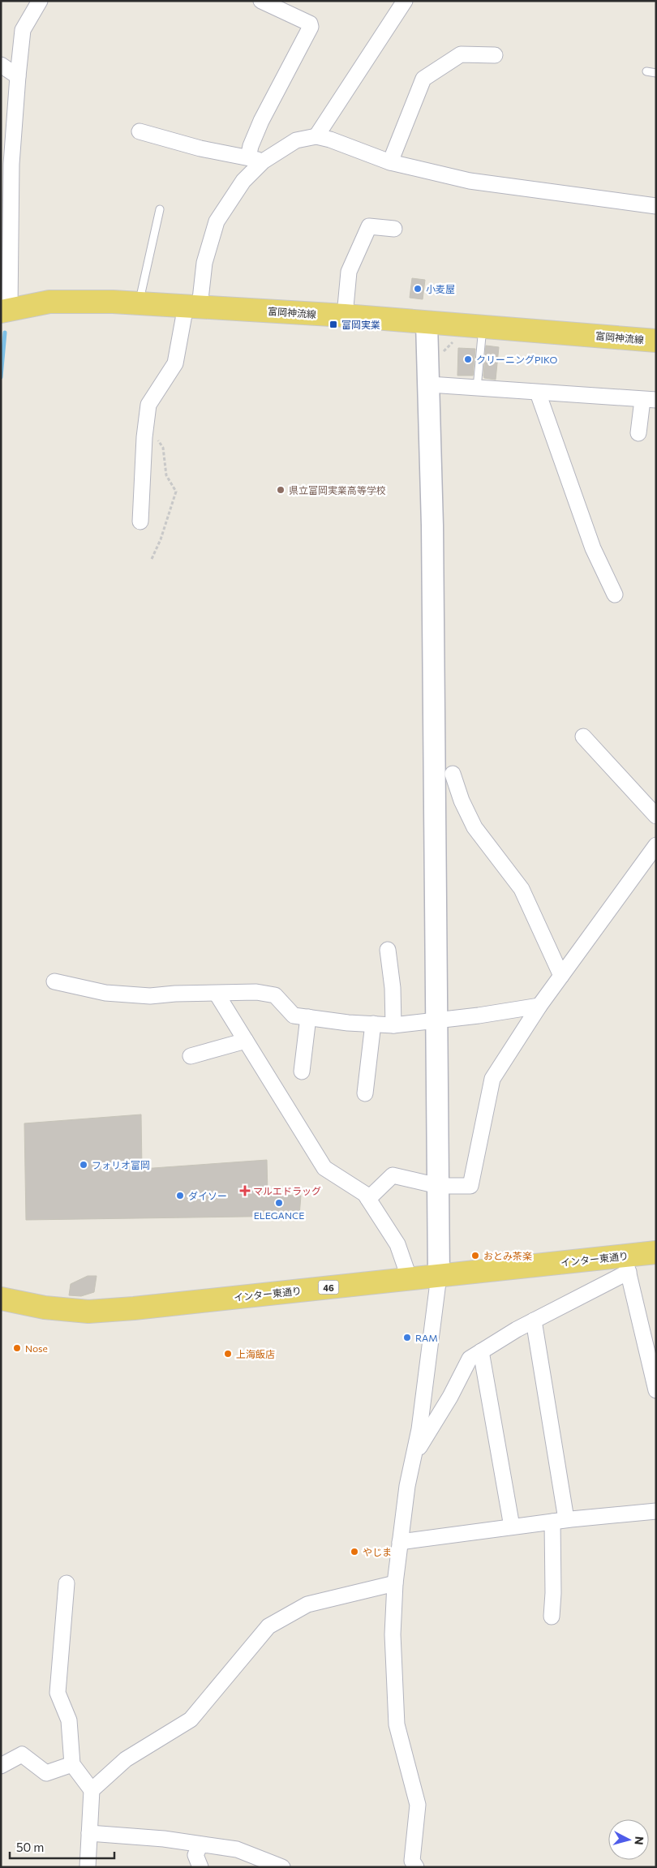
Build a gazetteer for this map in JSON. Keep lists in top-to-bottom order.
{
  "streets": {
    "main road": ["富岡神流線", "インター東通り", "46"]
  },
  "places": {
    "other": [
      "小麦屋",
      "クリーニングPIKO",
      "県立富岡実業高等学校",
      "フォリオ富岡",
      "ダイソー",
      "ELEGANCE",
      "おとみ茶楽",
      "RAM",
      "Nose",
      "上海飯店",
      "やじま"
    ],
    "transit": ["富岡実業"],
    "health": ["マルエドラッグ"]
  },
  "scale_bar": "50 m",
  "north": "right"
}
